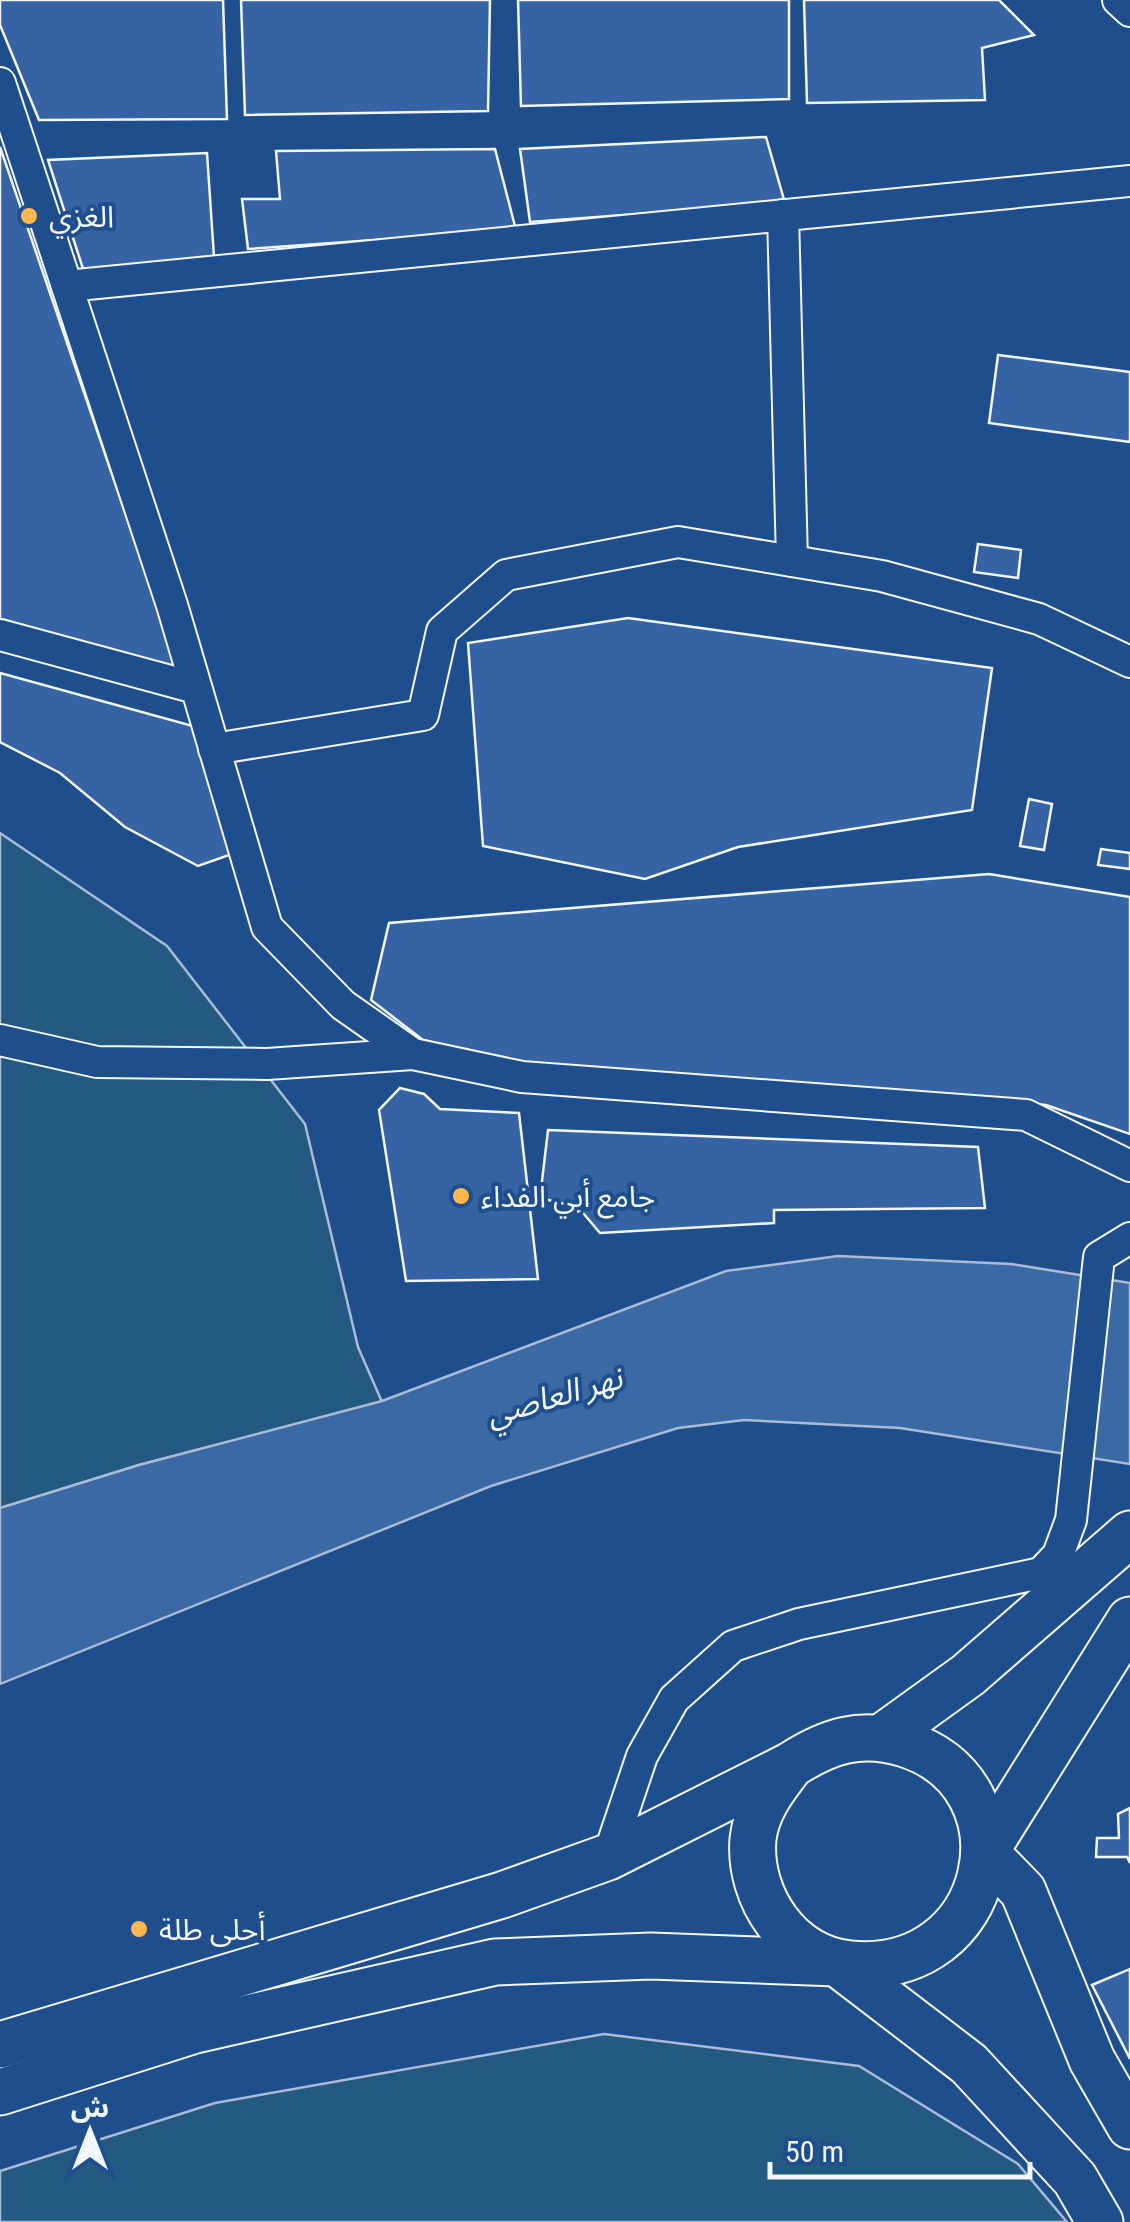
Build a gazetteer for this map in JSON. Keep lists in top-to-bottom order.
{
  "water": ["نهر العاصي"],
  "places": ["الغزي", "جامع أبي الفداء", "أحلى طلة"],
  "scale_bar": "50 m",
  "north": "top"
}
